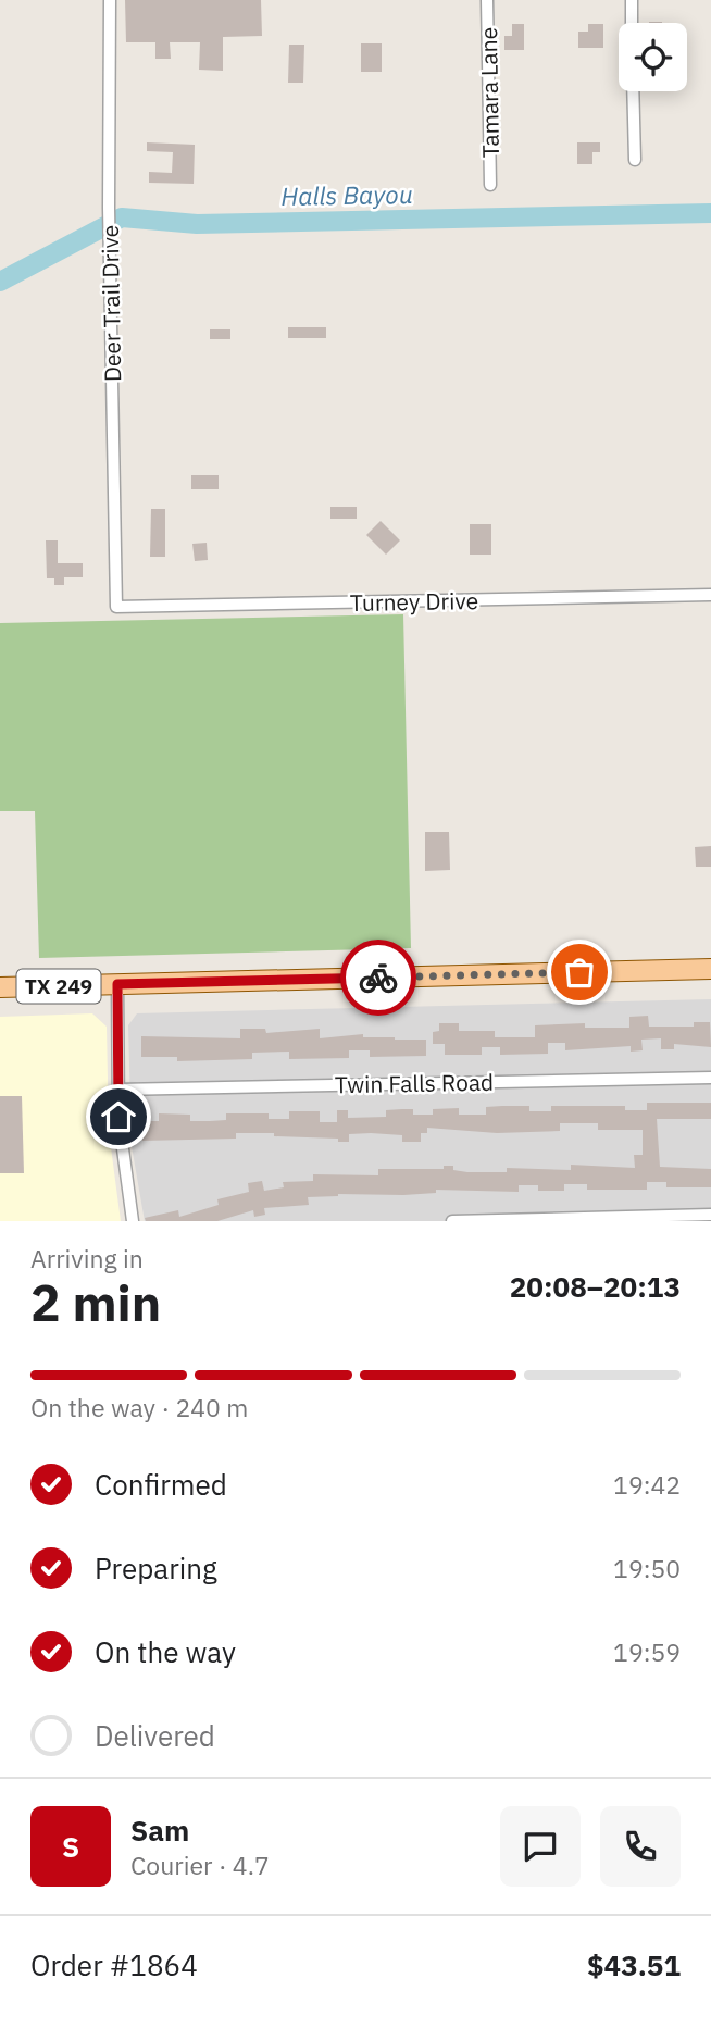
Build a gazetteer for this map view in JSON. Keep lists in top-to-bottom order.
{
  "streets": {
    "main road": ["TX 249"],
    "street": [
      "Tamara Lane",
      "Deer Trail Drive",
      "Turney Drive",
      "Twin Falls Road"
    ]
  },
  "crossings": [
    ["Deer Trail Drive", "Turney Drive"]
  ],
  "water": ["Halls Bayou"],
  "page": {
    "heading": ["2 min", "Arriving in", "20:08–20:13"],
    "panel": [
      "Sam",
      "Courier · 4.7",
      "Order #1864",
      "$43.51"
    ],
    "bar": "On the way · 240 m",
    "list": [
      ["Confirmed", "19:42"],
      ["Preparing", "19:50"],
      ["On the way", "19:59"],
      "Delivered"
    ],
    "round": "S"
  }
}
